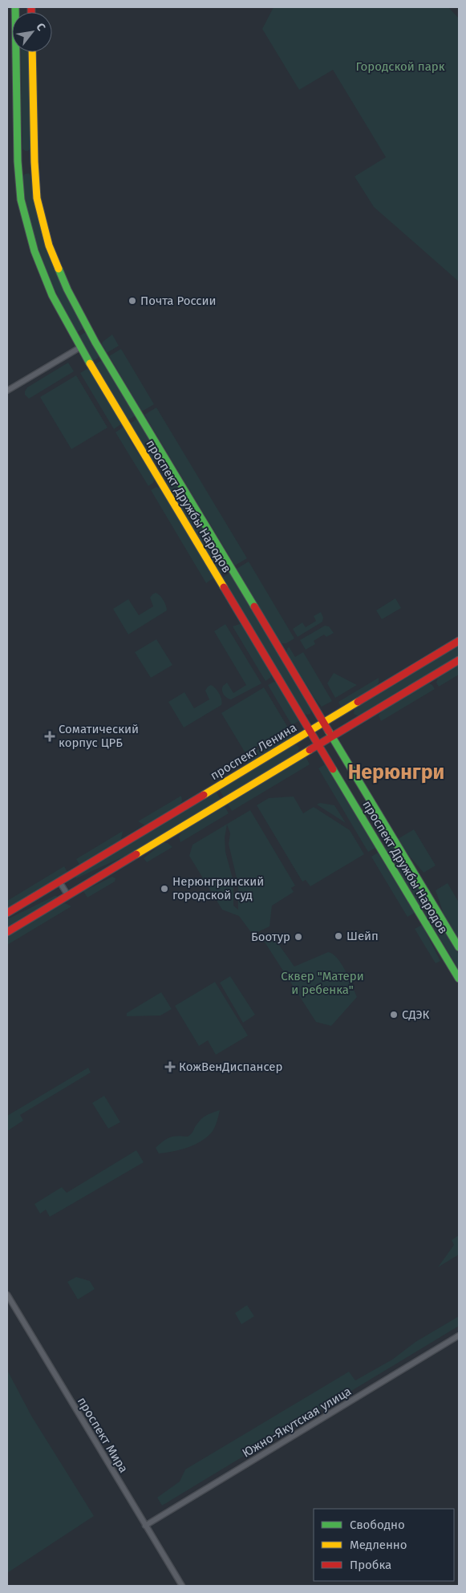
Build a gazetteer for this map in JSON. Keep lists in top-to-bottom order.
{
  "streets": {
    "street": [
      "проспект Дружбы Народов",
      "проспект Ленина",
      "Южно-Якутская улица",
      "проспект Мира"
    ]
  },
  "crossings": [
    ["проспект Дружбы Народов", "проспект Ленина"],
    ["Южно-Якутская улица", "проспект Мира"]
  ],
  "districts": ["Нерюнгри"],
  "parks": ["Городской парк", "Сквер \"Матери и ребенка\""],
  "places": {
    "other": [
      "Почта России",
      "Нерюнгринский городской суд",
      "Шейп",
      "Боотур",
      "СДЭК"
    ],
    "health": ["Соматический корпус ЦРБ", "КожВенДиспансер"]
  },
  "legend": ["Свободно", "Медленно", "Пробка"],
  "north": "top right"
}
